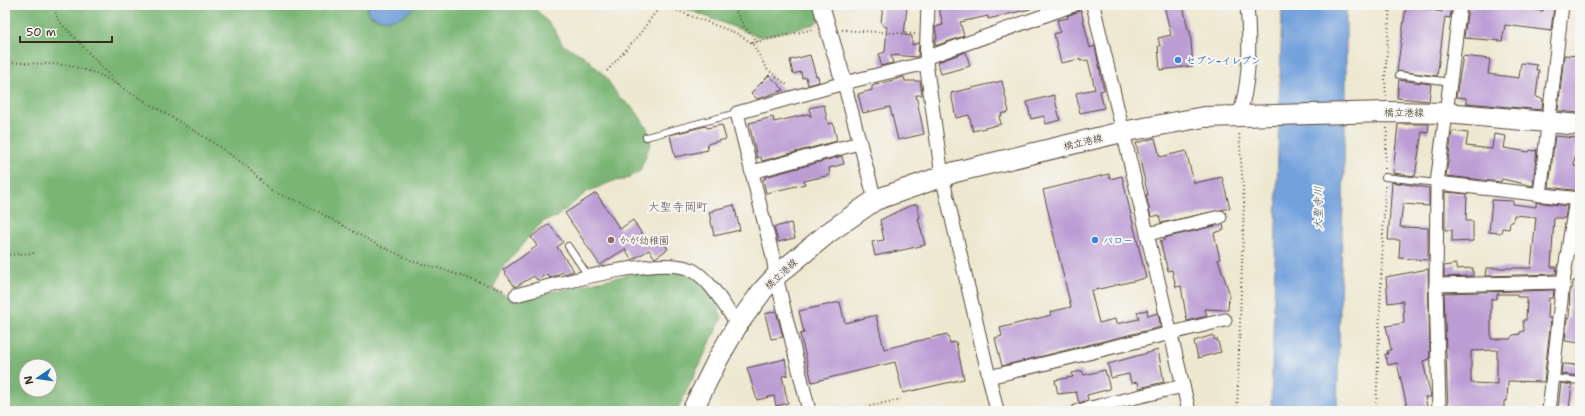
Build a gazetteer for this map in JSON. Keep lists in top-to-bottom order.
{
  "streets": {
    "main road": ["橋立港線"]
  },
  "districts": ["大聖寺岡町"],
  "water": ["大聖寺川"],
  "places": ["セブン-イレブン", "かが幼稚園", "バロー"],
  "scale_bar": "50 m",
  "north": "left"
}
